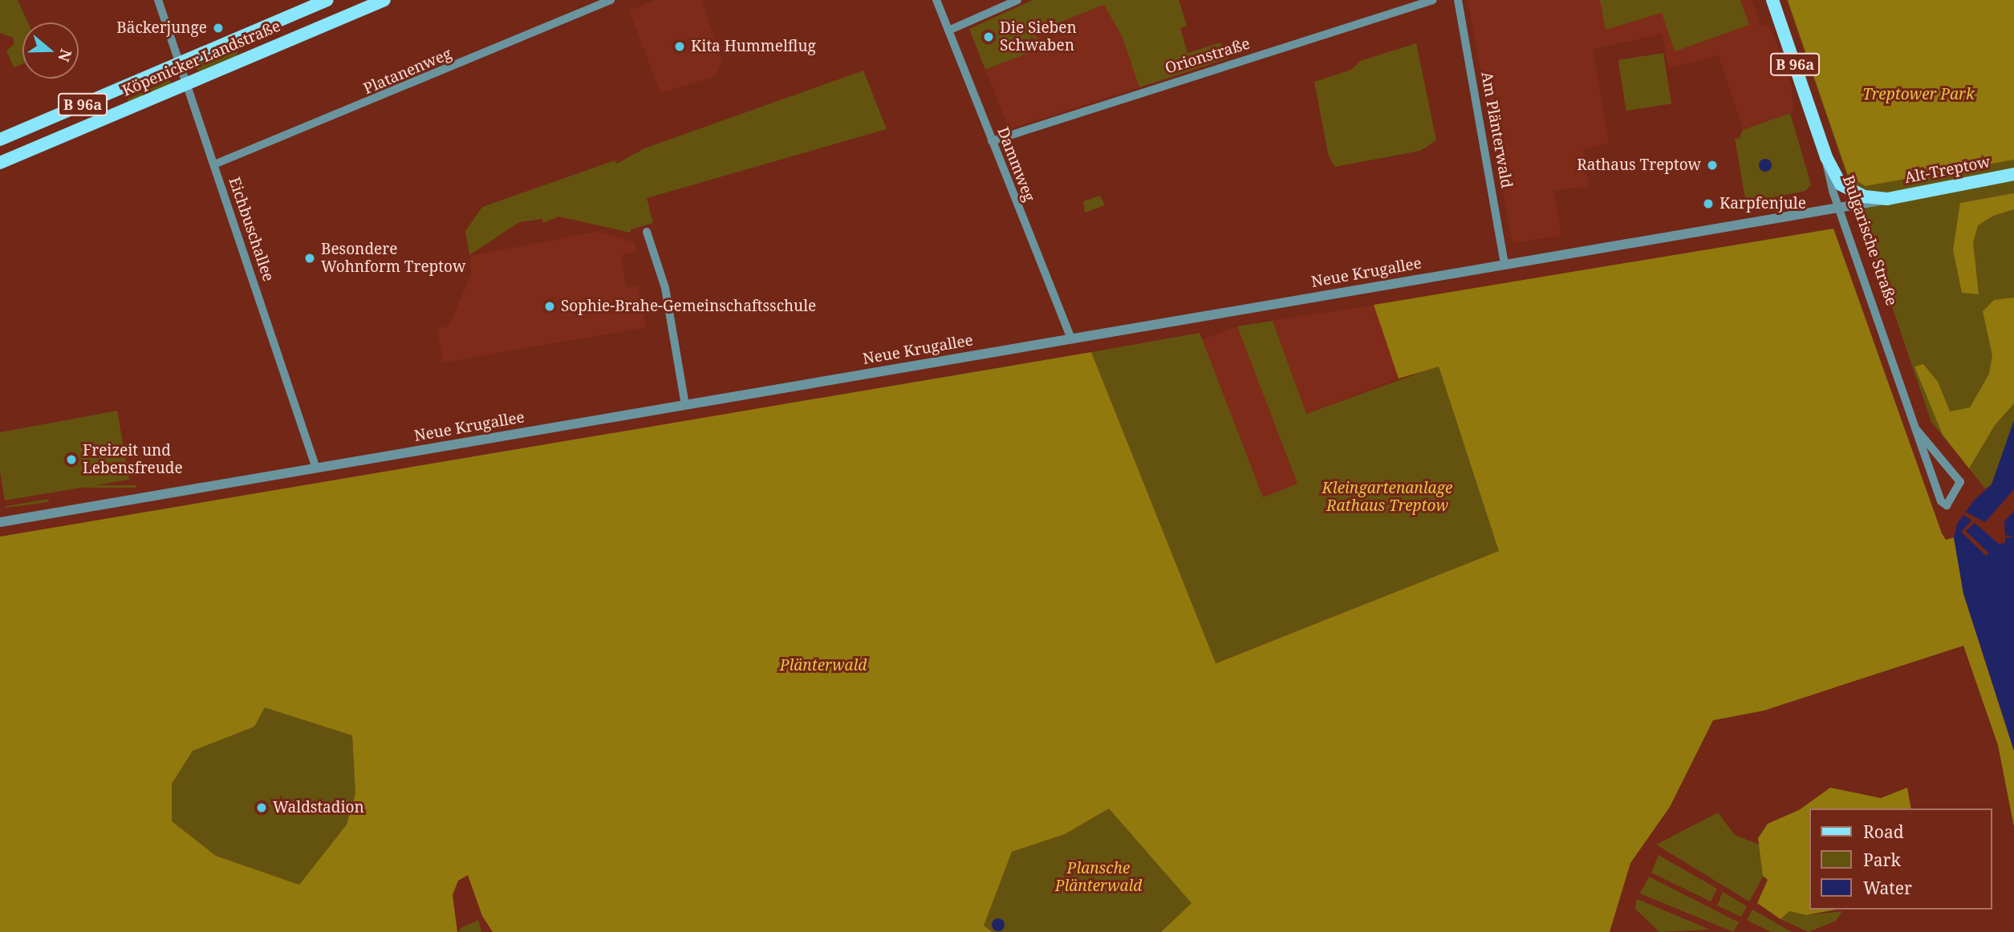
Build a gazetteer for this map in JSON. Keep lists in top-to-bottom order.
{
  "streets": {
    "main road": [
      "Köpenicker Landstraße",
      "B 96a",
      "Alt-Treptow",
      "Bulgarische Straße"
    ],
    "street": [
      "Orionstraße",
      "Platanenweg",
      "Am Plänterwald",
      "Dammweg",
      "Eichbuschallee",
      "Neue Krugallee"
    ]
  },
  "crossings": [
    ["Orionstraße", "Dammweg"],
    ["Köpenicker Landstraße", "Eichbuschallee"],
    ["Platanenweg", "Eichbuschallee"],
    ["Am Plänterwald", "Neue Krugallee"],
    ["Dammweg", "Neue Krugallee"],
    ["Alt-Treptow", "Bulgarische Straße"],
    ["Alt-Treptow", "Neue Krugallee"],
    ["Eichbuschallee", "Neue Krugallee"],
    ["Bulgarische Straße", "Neue Krugallee"]
  ],
  "parks": [
    "Treptower Park",
    "Kleingartenanlage Rathaus Treptow",
    "Plänterwald",
    "Plansche Plänterwald"
  ],
  "places": [
    "Bäckerjunge",
    "Die Sieben Schwaben",
    "Kita Hummelflug",
    "Rathaus Treptow",
    "Karpfenjule",
    "Besondere Wohnform Treptow",
    "Sophie-Brahe-Gemeinschaftsschule",
    "Freizeit und Lebensfreude",
    "Waldstadion"
  ],
  "legend": ["Road", "Park", "Water"],
  "north": "right"
}
